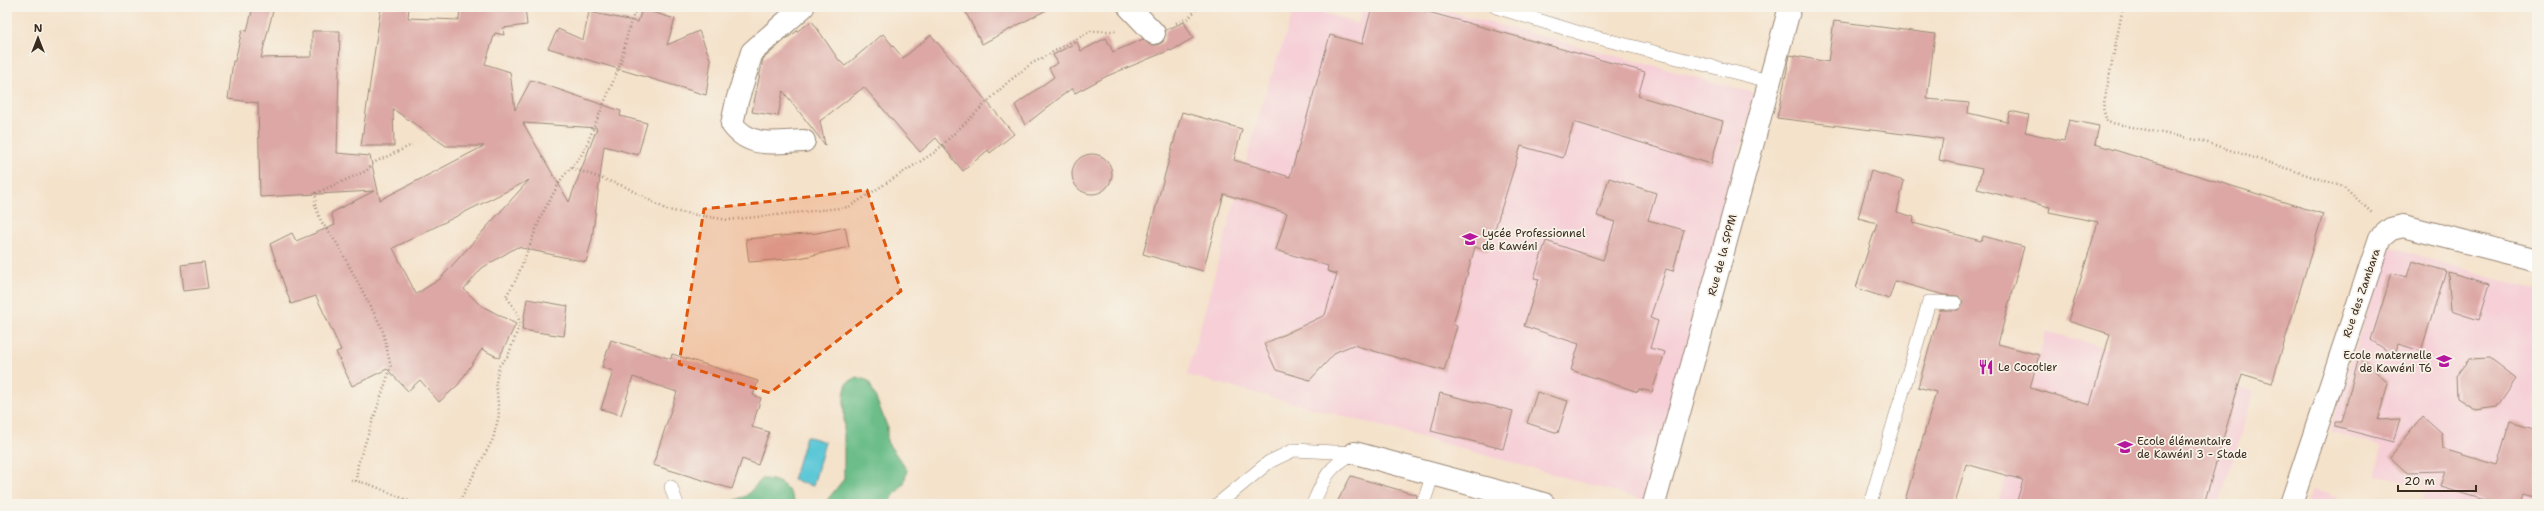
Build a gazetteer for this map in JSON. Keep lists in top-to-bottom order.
{
  "streets": {
    "street": ["Rue de la SPPM", "Rue des Zambara"]
  },
  "places": {
    "school or university": ["Lycée Professionnel de Kawéni", "Ecole maternelle de Kawéni T6", "Ecole élémentaire de Kawéni 3 - Stade"],
    "restaurant": ["Le Cocotier"]
  },
  "scale_bar": "20 m",
  "north": "top"
}
